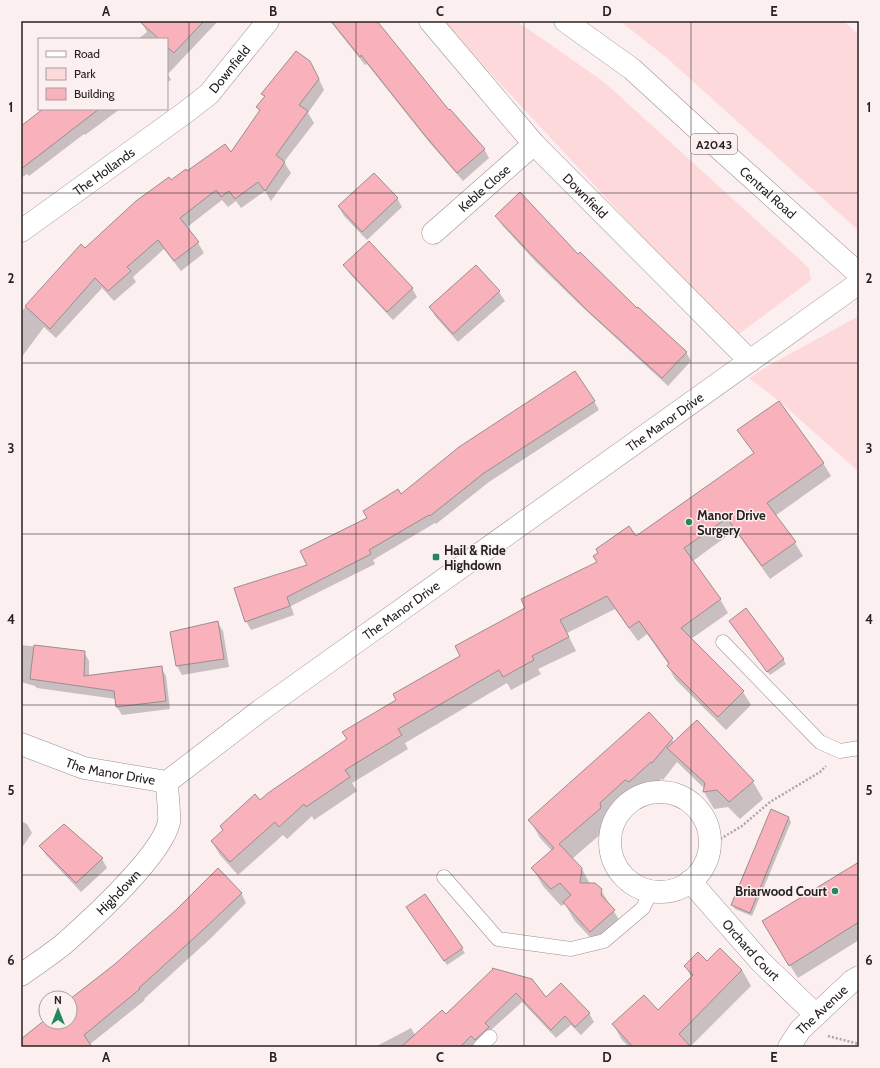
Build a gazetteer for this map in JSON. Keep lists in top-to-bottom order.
{
  "streets": {
    "street": [
      "Downfield",
      "A2043",
      "The Hollands",
      "Keble Close",
      "Central Road",
      "The Manor Drive",
      "Highdown",
      "Orchard Court",
      "The Avenue"
    ]
  },
  "crossings": [
    ["Downfield", "The Hollands"],
    ["Downfield", "Keble Close"],
    ["Downfield", "The Manor Drive"],
    ["The Manor Drive", "Highdown"],
    ["Orchard Court", "The Avenue"]
  ],
  "places": {
    "other": ["Manor Drive Surgery", "Briarwood Court"],
    "transit": ["Hail & Ride Highdown"]
  },
  "legend": ["Road", "Park", "Building"],
  "north": "top",
  "grid": {
    "columns": [
      "A",
      "B",
      "C",
      "D",
      "E"
    ],
    "rows": [
      "1",
      "2",
      "3",
      "4",
      "5",
      "6"
    ]
  }
}
